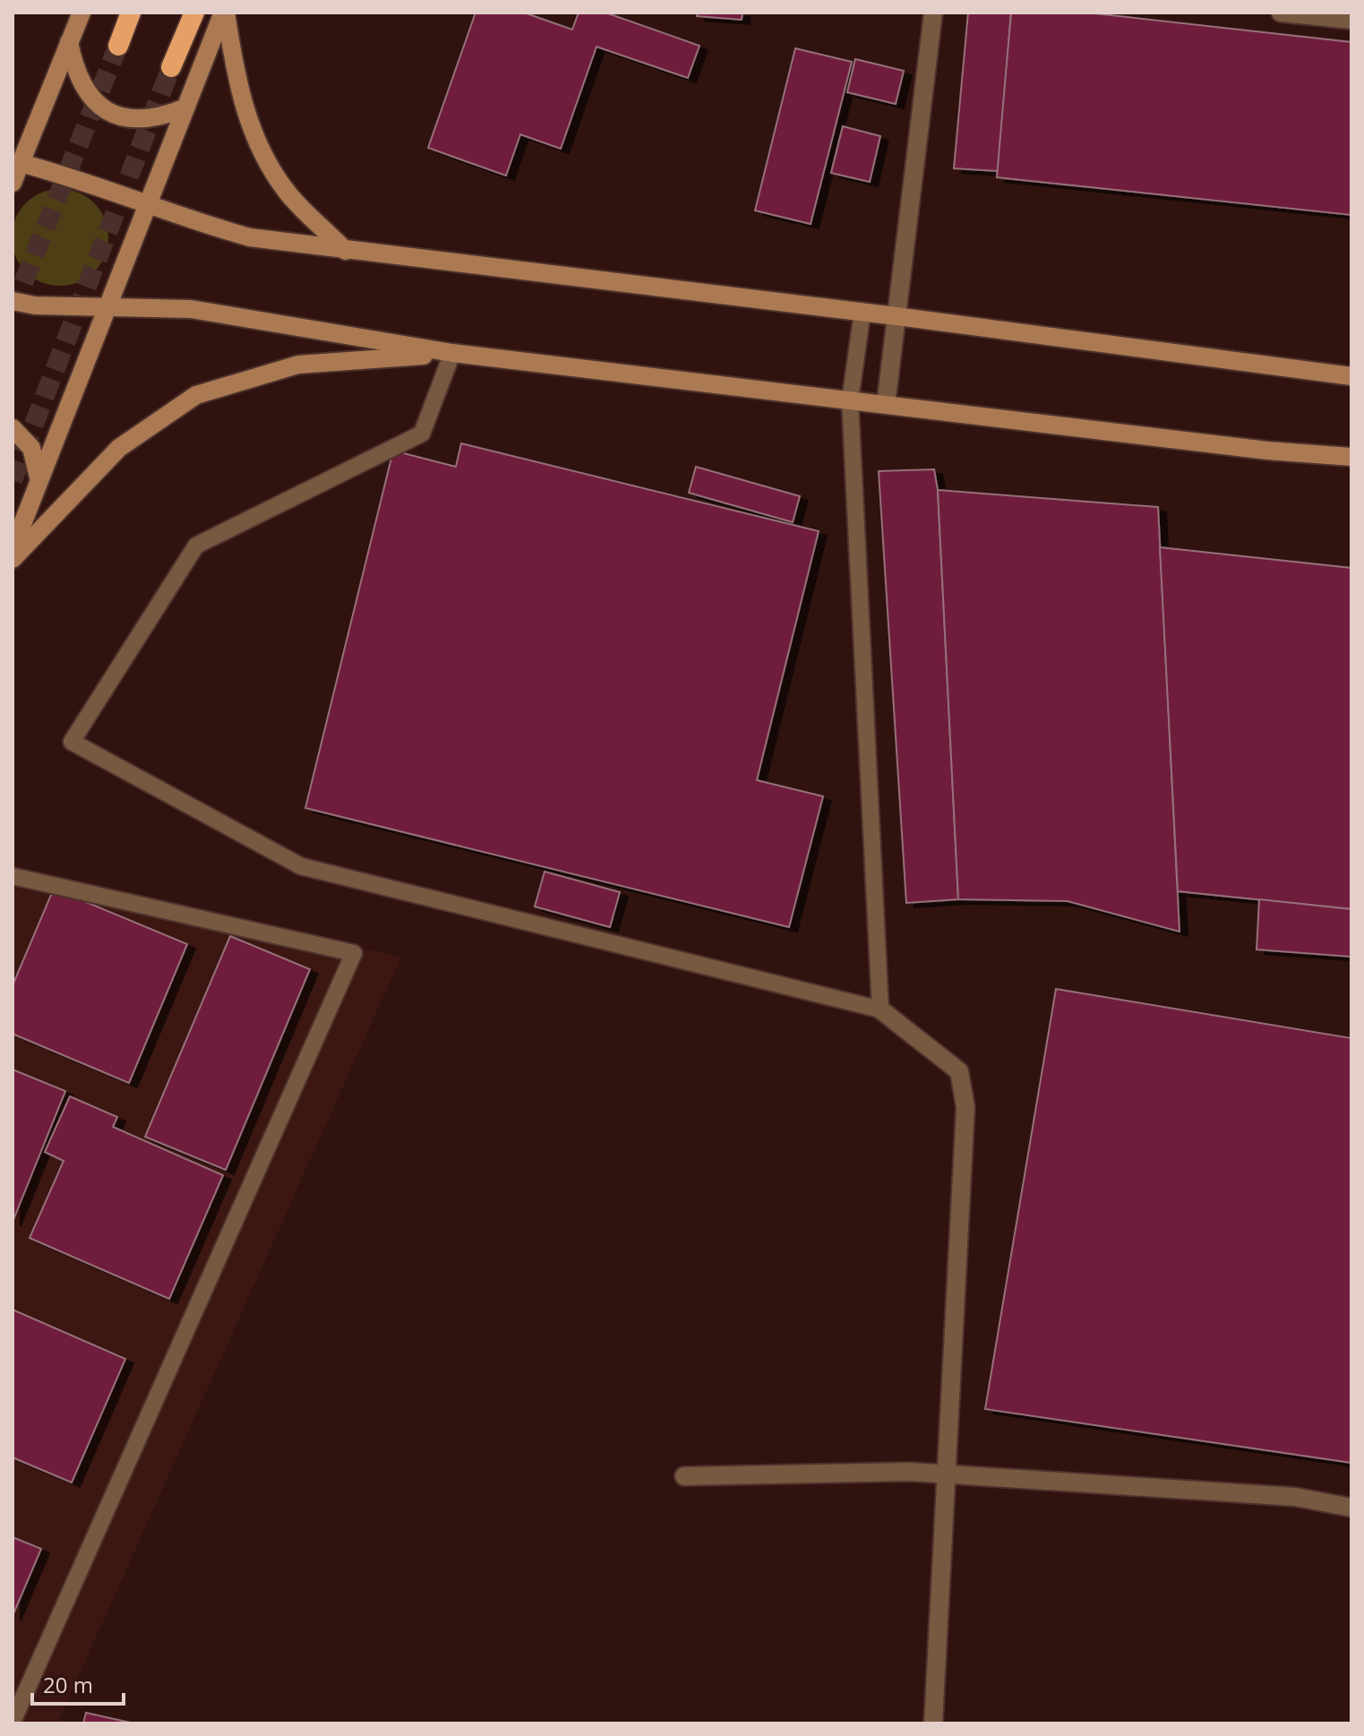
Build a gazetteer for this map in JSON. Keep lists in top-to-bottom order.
{
  "scale_bar": "20 m"
}
